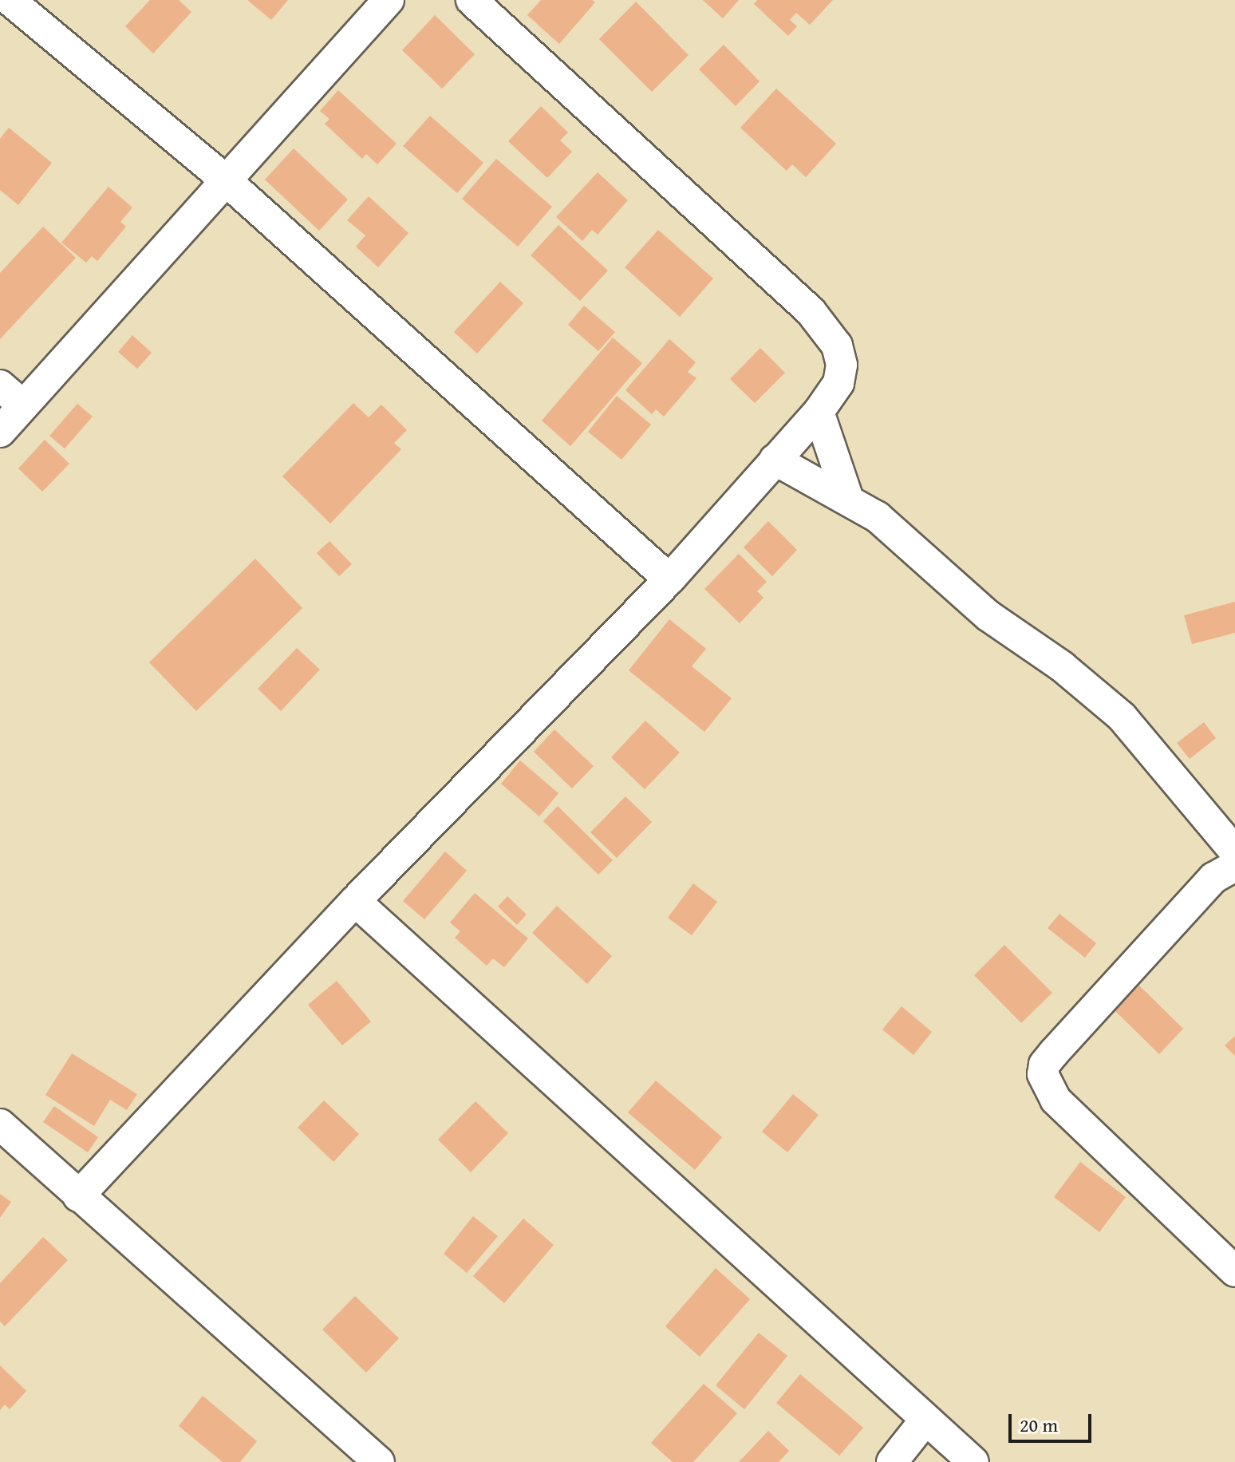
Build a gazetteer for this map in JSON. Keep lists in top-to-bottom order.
{
  "scale_bar": "20 m"
}
